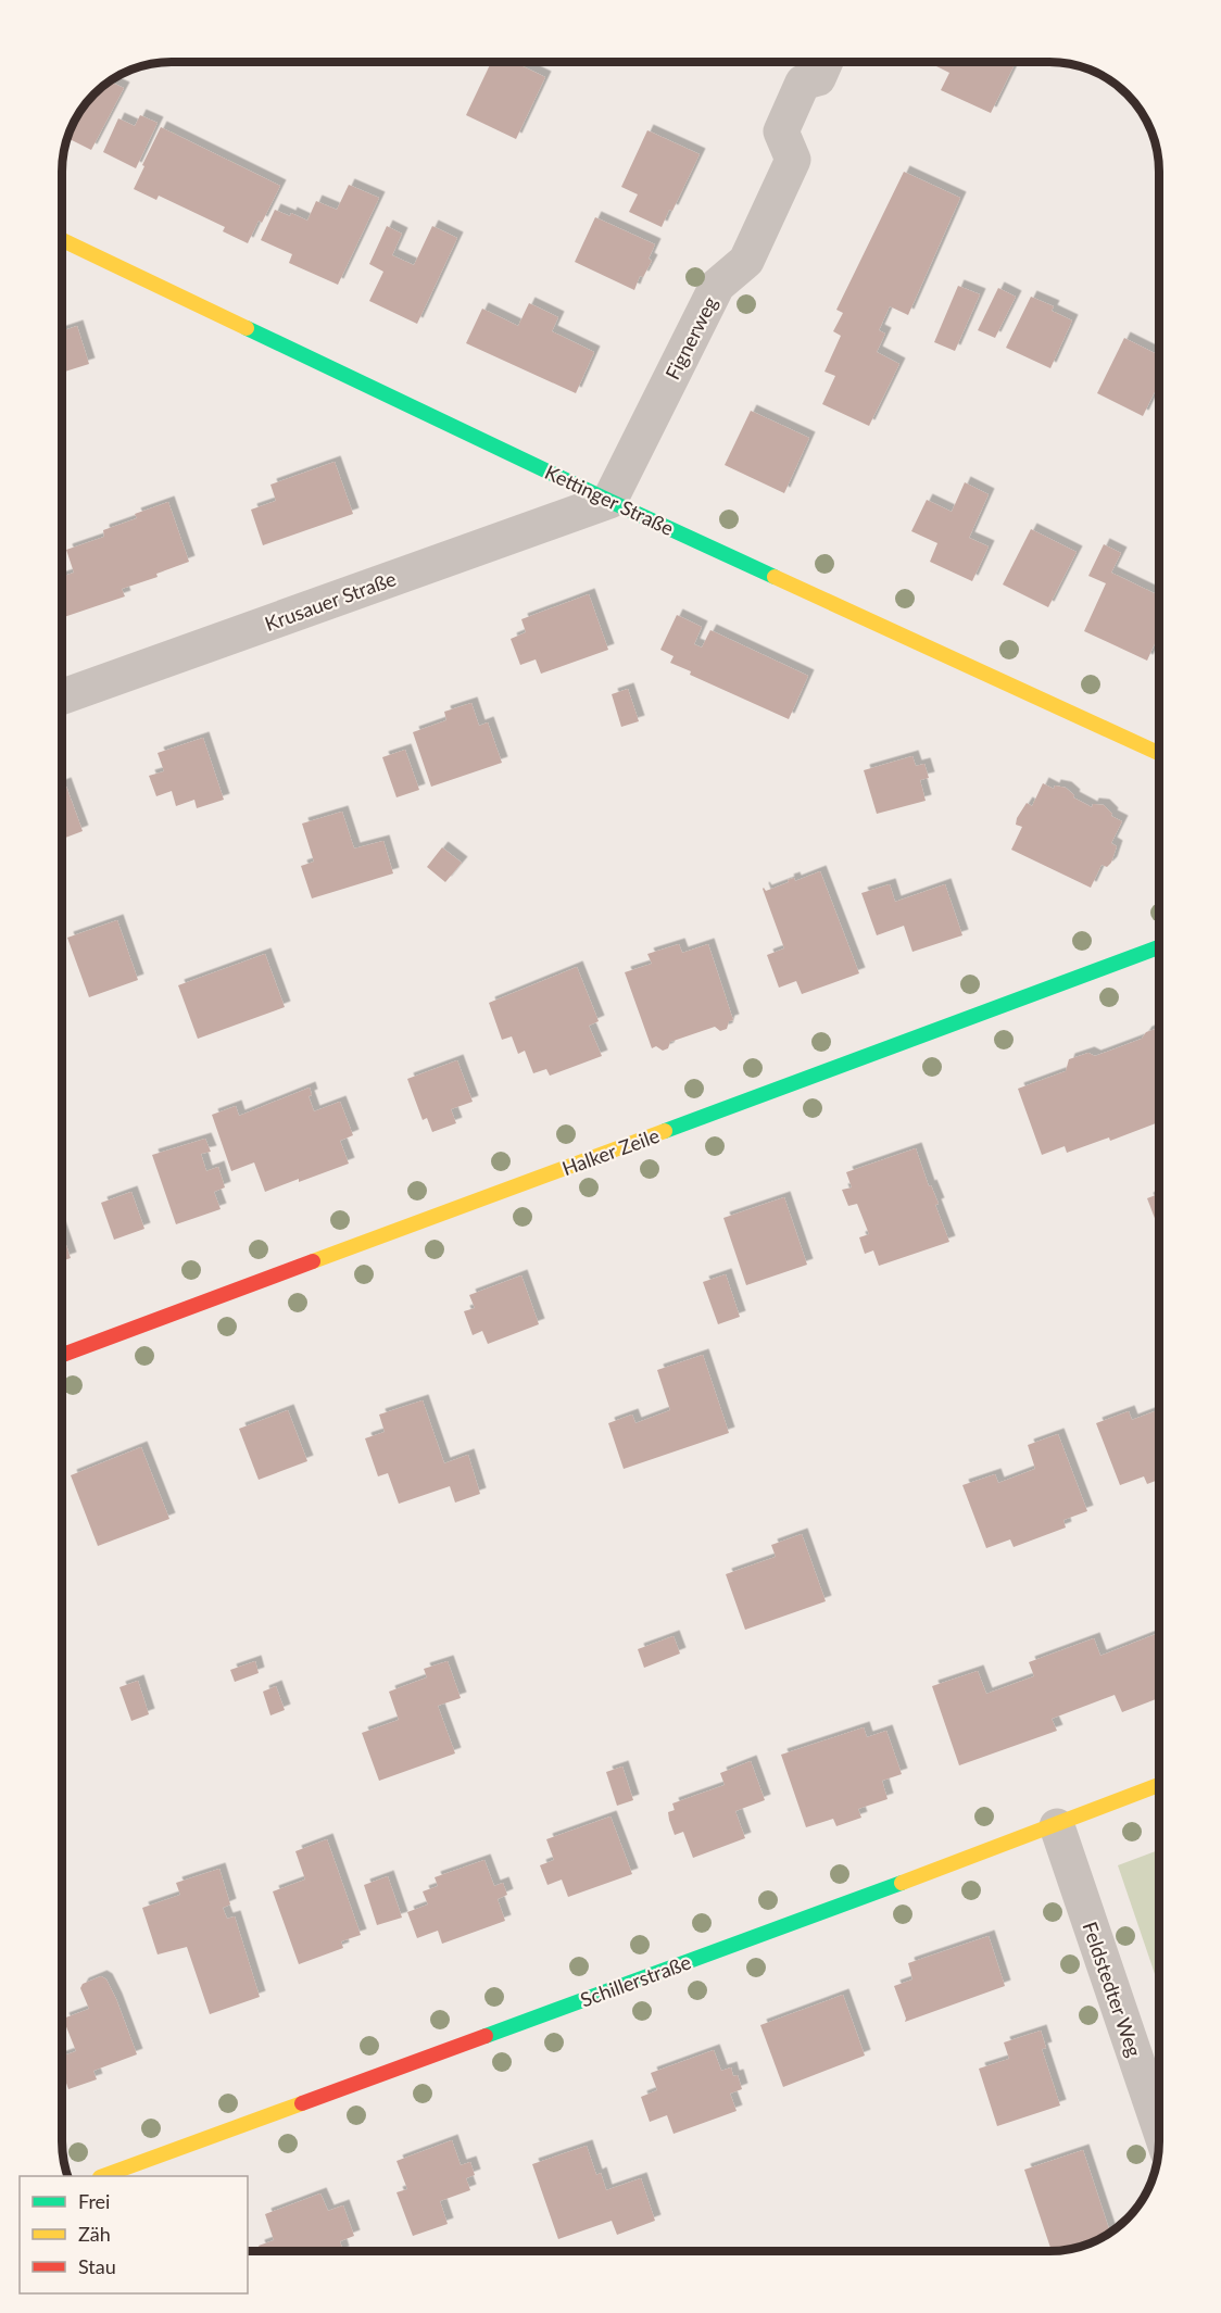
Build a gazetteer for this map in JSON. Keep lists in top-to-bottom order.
{
  "streets": {
    "street": [
      "Fignerweg",
      "Kettinger Straße",
      "Krusauer Straße",
      "Halker Zeile",
      "Schillerstraße",
      "Feldstedter Weg"
    ]
  },
  "crossings": [
    ["Fignerweg", "Kettinger Straße"],
    ["Fignerweg", "Krusauer Straße"],
    ["Kettinger Straße", "Krusauer Straße"],
    ["Schillerstraße", "Feldstedter Weg"]
  ],
  "legend": ["Frei", "Zäh", "Stau"]
}
